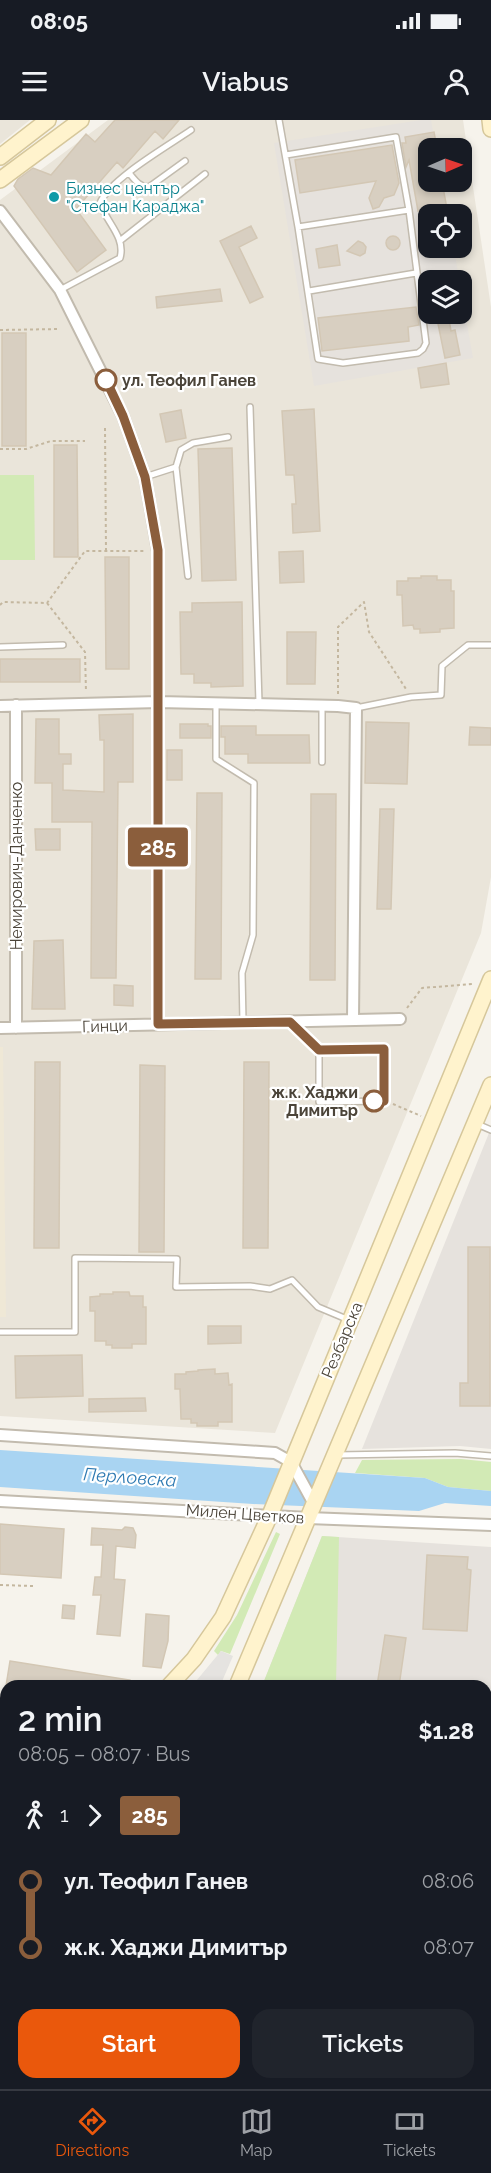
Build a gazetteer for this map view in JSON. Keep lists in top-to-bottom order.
{
  "streets": {
    "street": [
      "Немирович-Данченко",
      "Гинци",
      "Резбарска",
      "Милен Цветков"
    ]
  },
  "crossings": [
    ["Немирович-Данченко", "Гинци"],
    ["Резбарска", "Милен Цветков"]
  ],
  "water": ["Перловска"],
  "places": ["Бизнес център \"Стефан Караджа\"", "ул. Теофил Ганев", "ж.к. Хаджи Димитър"],
  "lines": ["bus line 285"],
  "north": "right",
  "page": {
    "status": "08:05",
    "header": "Viabus",
    "on_map": "285",
    "heading": ["2 min", "08:05 – 08:07 · Bus", "$1.28"],
    "legs": ["1", "285"],
    "list": [
      {
        "name": "ул. Теофил Ганев",
        "value": "08:06"
      },
      {
        "name": "ж.к. Хаджи Димитър",
        "value": "08:07"
      }
    ],
    "buttons": ["Start", "Tickets"],
    "tabs": ["Directions", "Map", "Tickets"]
  }
}
